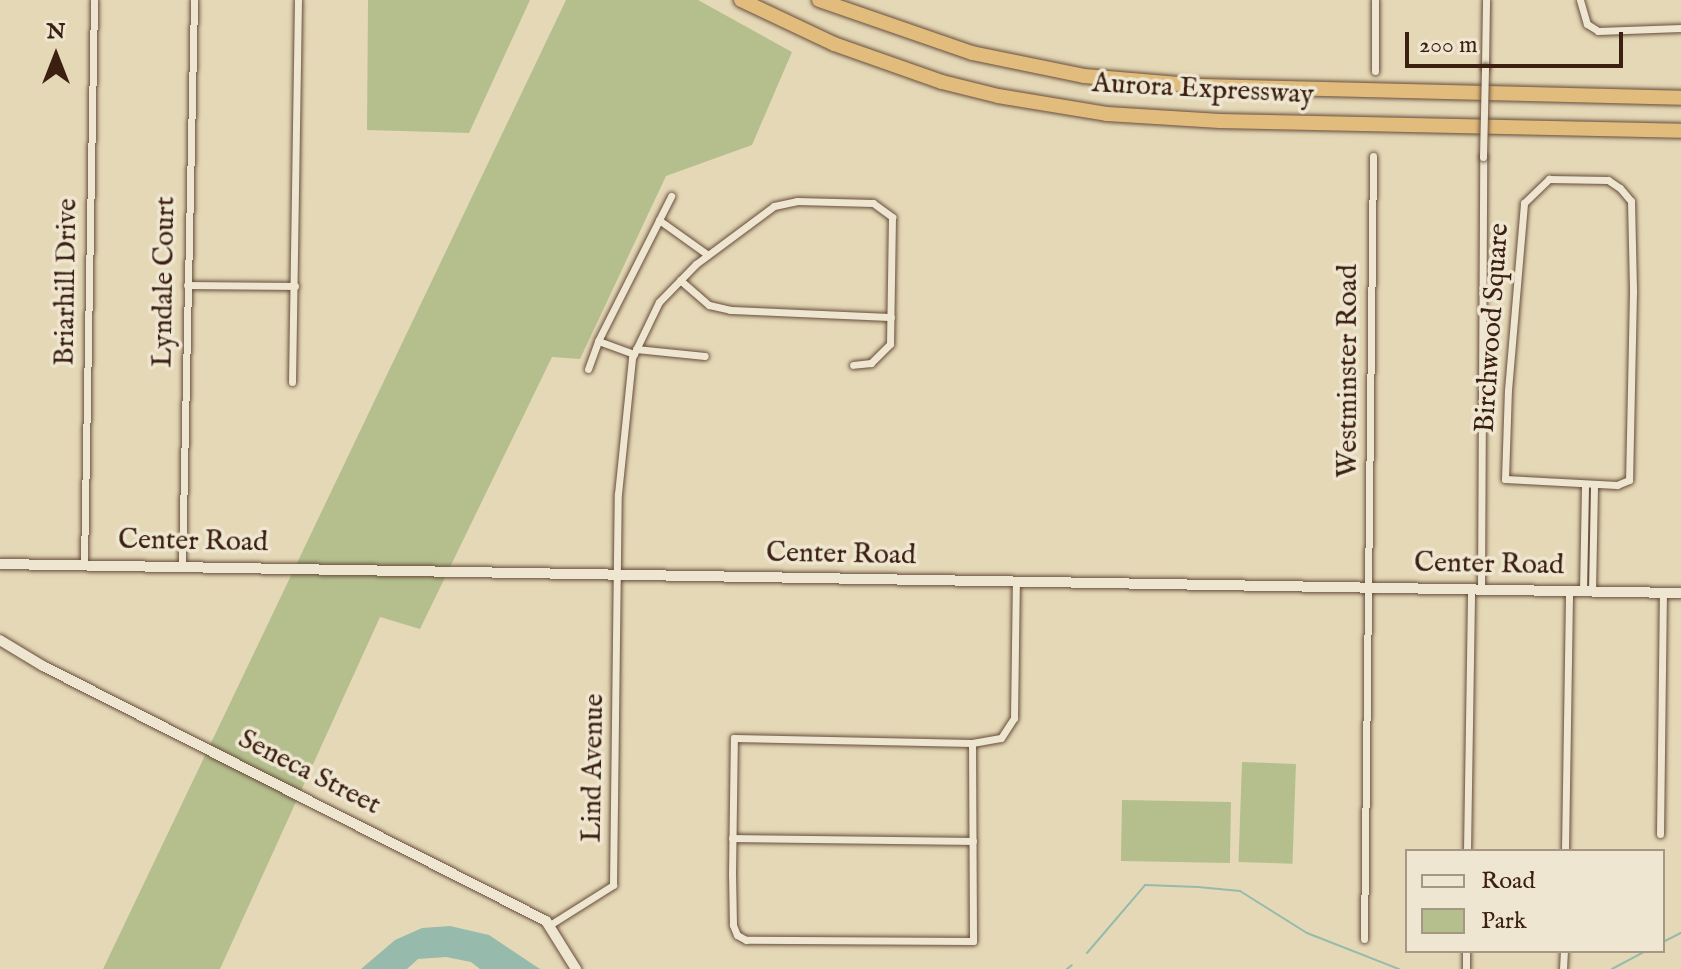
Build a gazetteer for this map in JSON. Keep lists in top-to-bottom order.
{
  "streets": {
    "highway": ["Aurora Expressway"],
    "main road": ["Center Road", "Seneca Street"],
    "street": [
      "Briarhill Drive",
      "Lyndale Court",
      "Birchwood Square",
      "Westminster Road",
      "Lind Avenue"
    ]
  },
  "crossings": [
    ["Briarhill Drive", "Center Road"],
    ["Lyndale Court", "Center Road"],
    ["Westminster Road", "Center Road"],
    ["Center Road", "Lind Avenue"],
    ["Lind Avenue", "Seneca Street"]
  ],
  "legend": ["Road", "Park"],
  "scale_bar": "200 m",
  "north": "top"
}
